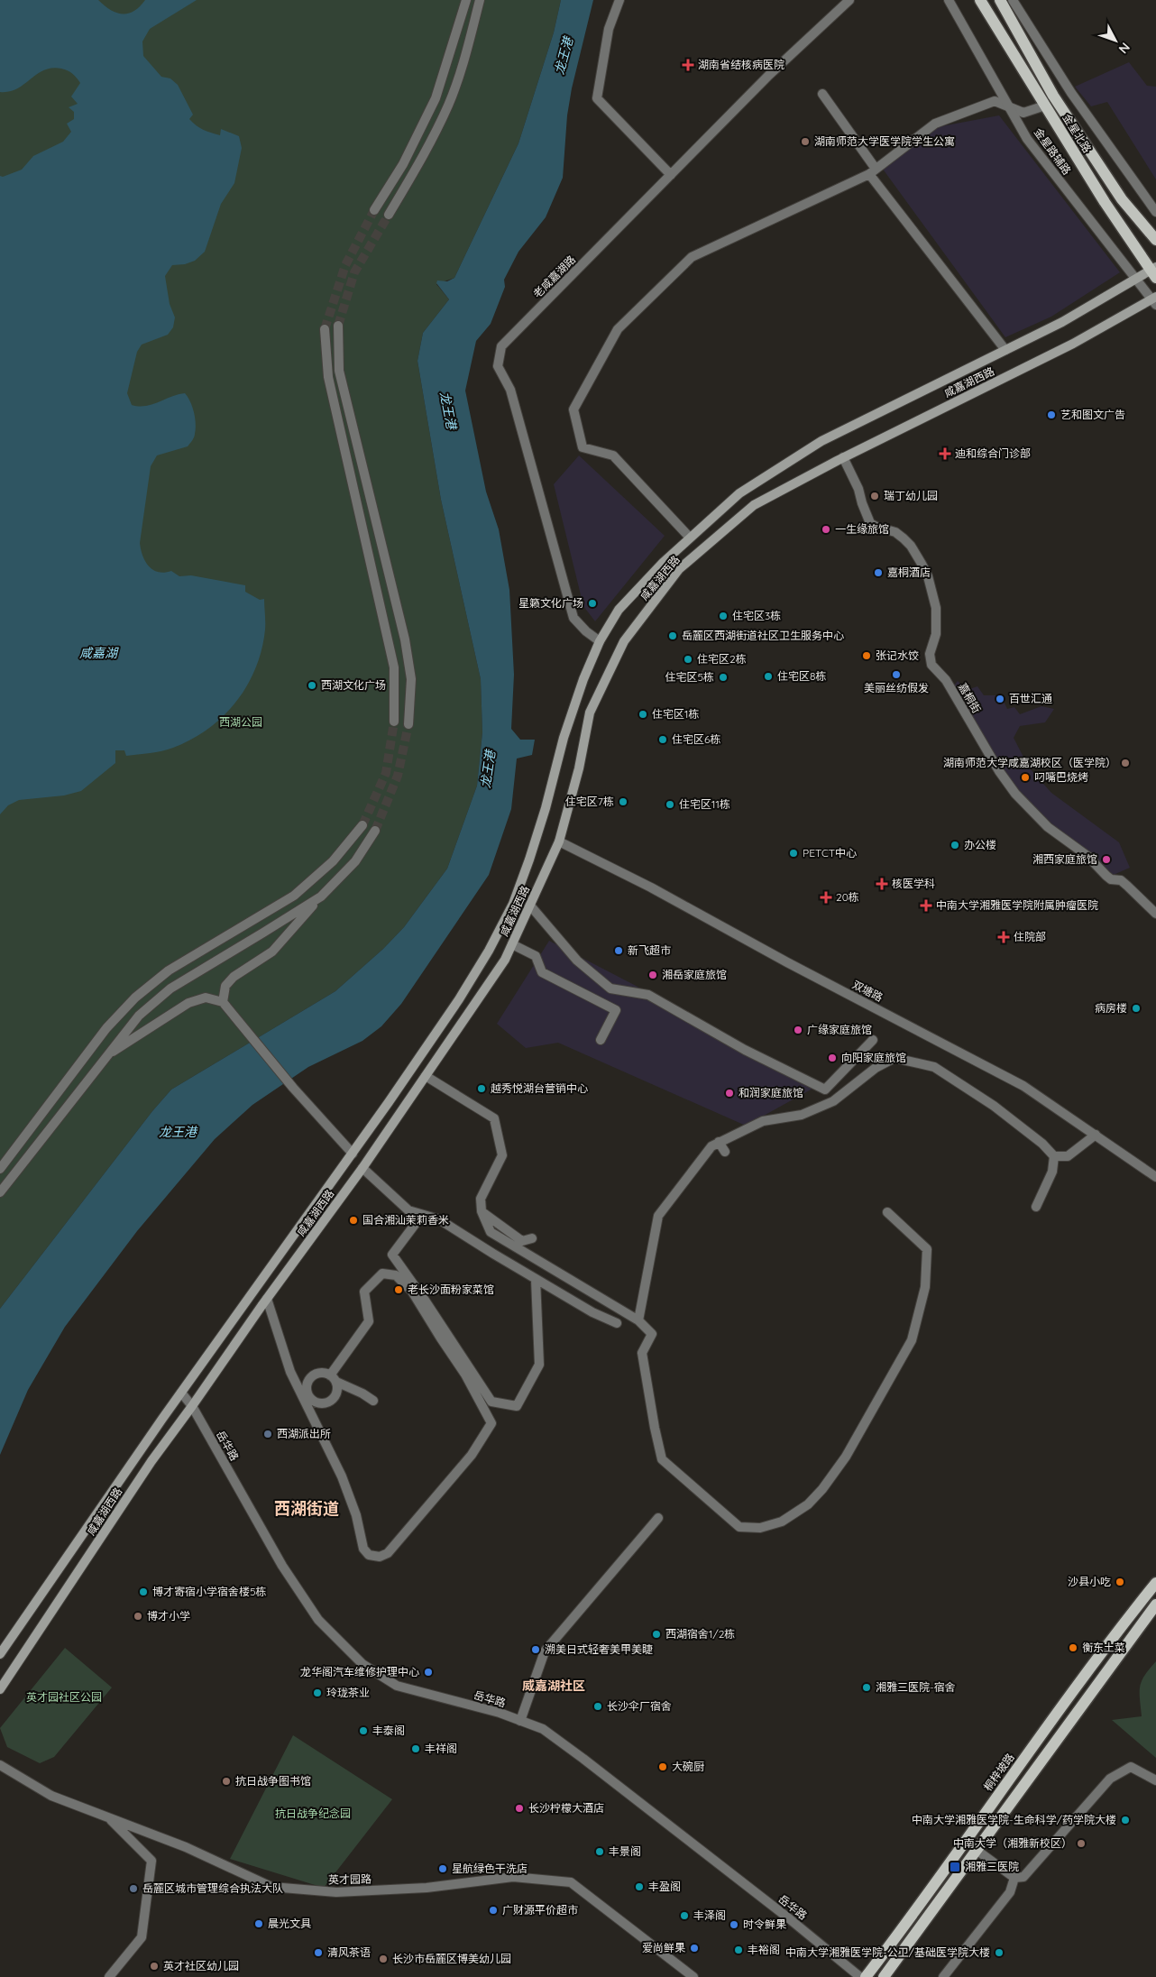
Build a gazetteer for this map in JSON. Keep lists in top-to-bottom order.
{
  "streets": {
    "main road": ["金星北路", "咸嘉湖西路", "桐梓坡路"],
    "street": [
      "金星路辅路",
      "老咸嘉湖路",
      "嘉桐街",
      "双塘路",
      "岳华路",
      "英才园路"
    ]
  },
  "crossings": [
    ["金星北路", "咸嘉湖西路"],
    ["金星路辅路", "咸嘉湖西路"],
    ["老咸嘉湖路", "咸嘉湖西路"],
    ["咸嘉湖西路", "嘉桐街"],
    ["咸嘉湖西路", "双塘路"],
    ["咸嘉湖西路", "岳华路"]
  ],
  "districts": ["西湖街道", "威嘉湖社区"],
  "water": ["龙王港", "咸嘉湖"],
  "parks": ["西湖公园", "英才园社区公园", "抗日战争纪念园"],
  "places": {
    "health": [
      "湖南省结核病医院",
      "迪和综合门诊部",
      "核医学科",
      "20栋",
      "中南大学湘雅医学院附属肿瘤医院",
      "住院部"
    ],
    "other": [
      "湖南师范大学医学院学生公寓",
      "艺和图文广告",
      "瑞丁幼儿园",
      "一生缘旅馆",
      "嘉桐酒店",
      "星籁文化广场",
      "住宅区3栋",
      "岳麓区西湖街道社区卫生服务中心",
      "张记水饺",
      "住宅区2栋",
      "美丽丝纺假发",
      "住宅区8栋",
      "住宅区5栋",
      "西湖文化广场",
      "百世汇通",
      "住宅区1栋",
      "住宅区6栋",
      "湖南师范大学咸嘉湖校区（医学院）",
      "叼嘴巴烧烤",
      "住宅区7栋",
      "住宅区11栋",
      "办公楼",
      "PETCT中心",
      "湘西家庭旅馆",
      "新飞超市",
      "湘岳家庭旅馆",
      "病房楼",
      "广缘家庭旅馆",
      "向阳家庭旅馆",
      "越秀悦湖台营销中心",
      "和润家庭旅馆",
      "国合湘汕茉莉香米",
      "老长沙面粉家菜馆",
      "西湖派出所",
      "沙县小吃",
      "博才寄宿小学宿舍楼5栋",
      "博才小学",
      "西湖宿舍1/2栋",
      "衡东土菜",
      "溯美日式轻奢美甲美睫",
      "龙华阁汽车维修护理中心",
      "湘雅三医院-宿舍",
      "玲珑茶业",
      "长沙伞厂宿舍",
      "丰泰阁",
      "丰祥阁",
      "大碗厨",
      "抗日战争图书馆",
      "长沙柠檬大酒店",
      "中南大学湘雅医学院-生命科学/药学院大楼",
      "中南大学（湘雅新校区）",
      "丰景阁",
      "星航绿色干洗店",
      "丰盈阁",
      "岳麓区城市管理综合执法大队",
      "广财源平价超市",
      "丰泽阁",
      "晨光文具",
      "时令鲜果",
      "爱尚鲜果",
      "丰裕阁",
      "清风茶语",
      "中南大学湘雅医学院-公卫/基础医学院大楼",
      "长沙市岳麓区博美幼儿园",
      "英才社区幼儿园"
    ],
    "transit": ["湘雅三医院"]
  },
  "north": "bottom right"
}
